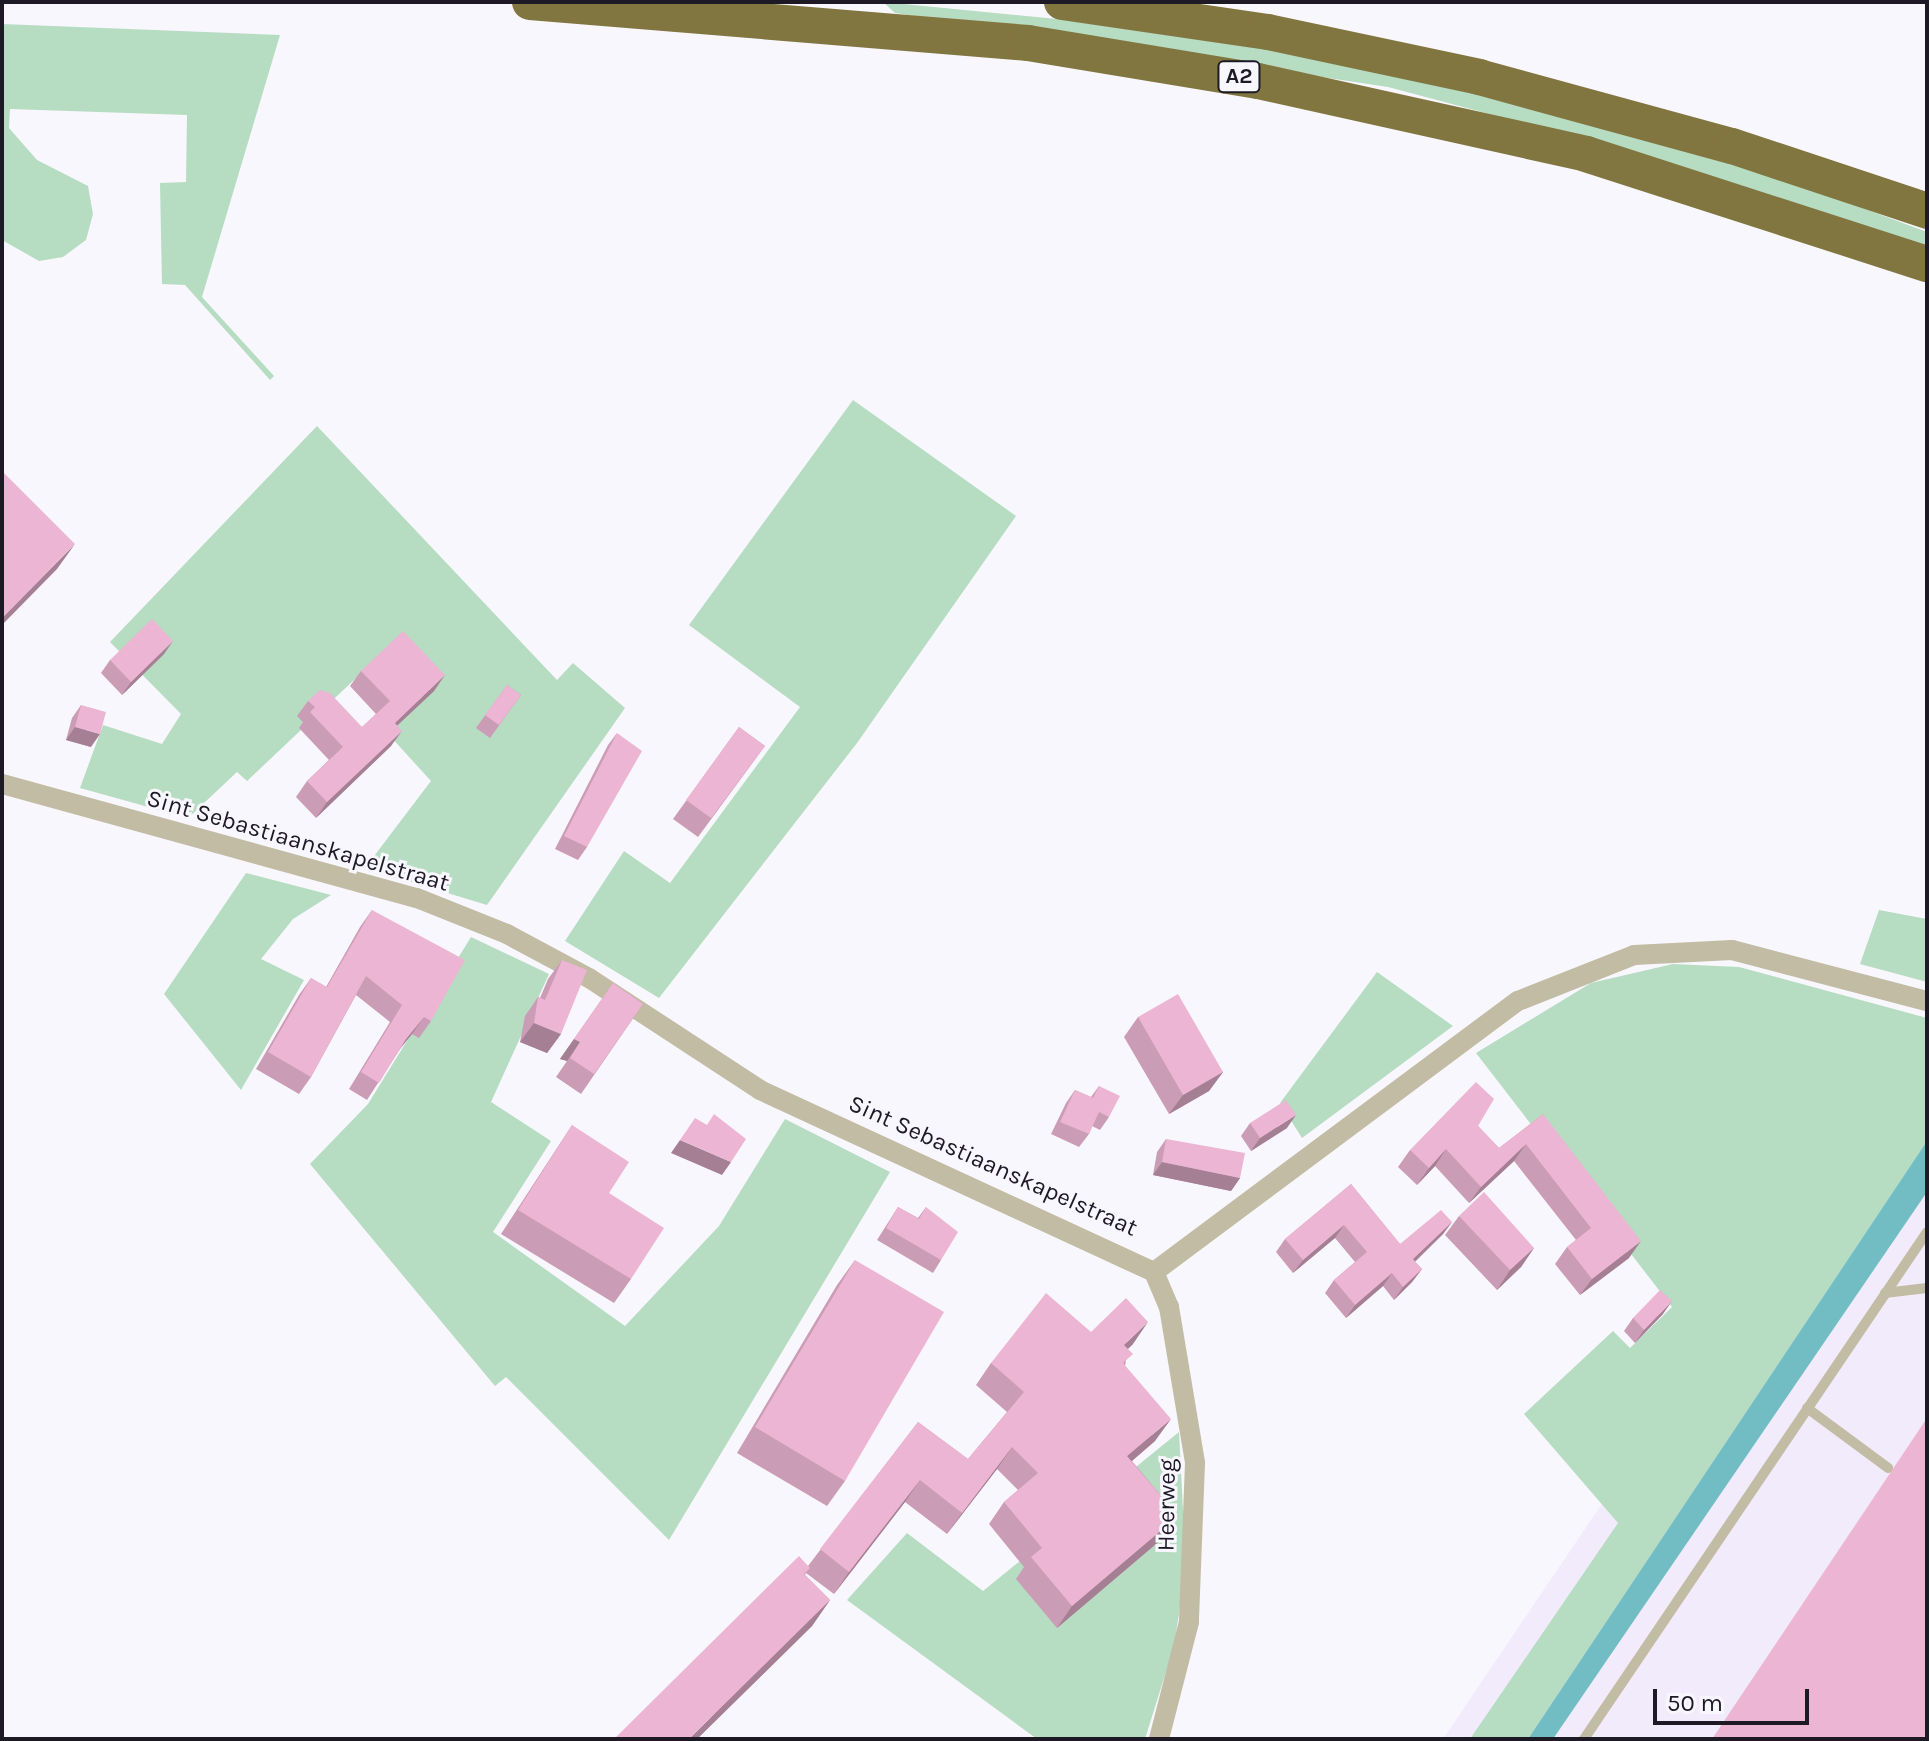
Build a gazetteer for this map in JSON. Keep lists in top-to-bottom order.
{
  "streets": {
    "highway": ["A2"],
    "street": ["Sint Sebastiaanskapelstraat", "Heerweg"]
  },
  "crossings": [
    ["Sint Sebastiaanskapelstraat", "Heerweg"]
  ],
  "scale_bar": "50 m"
}
